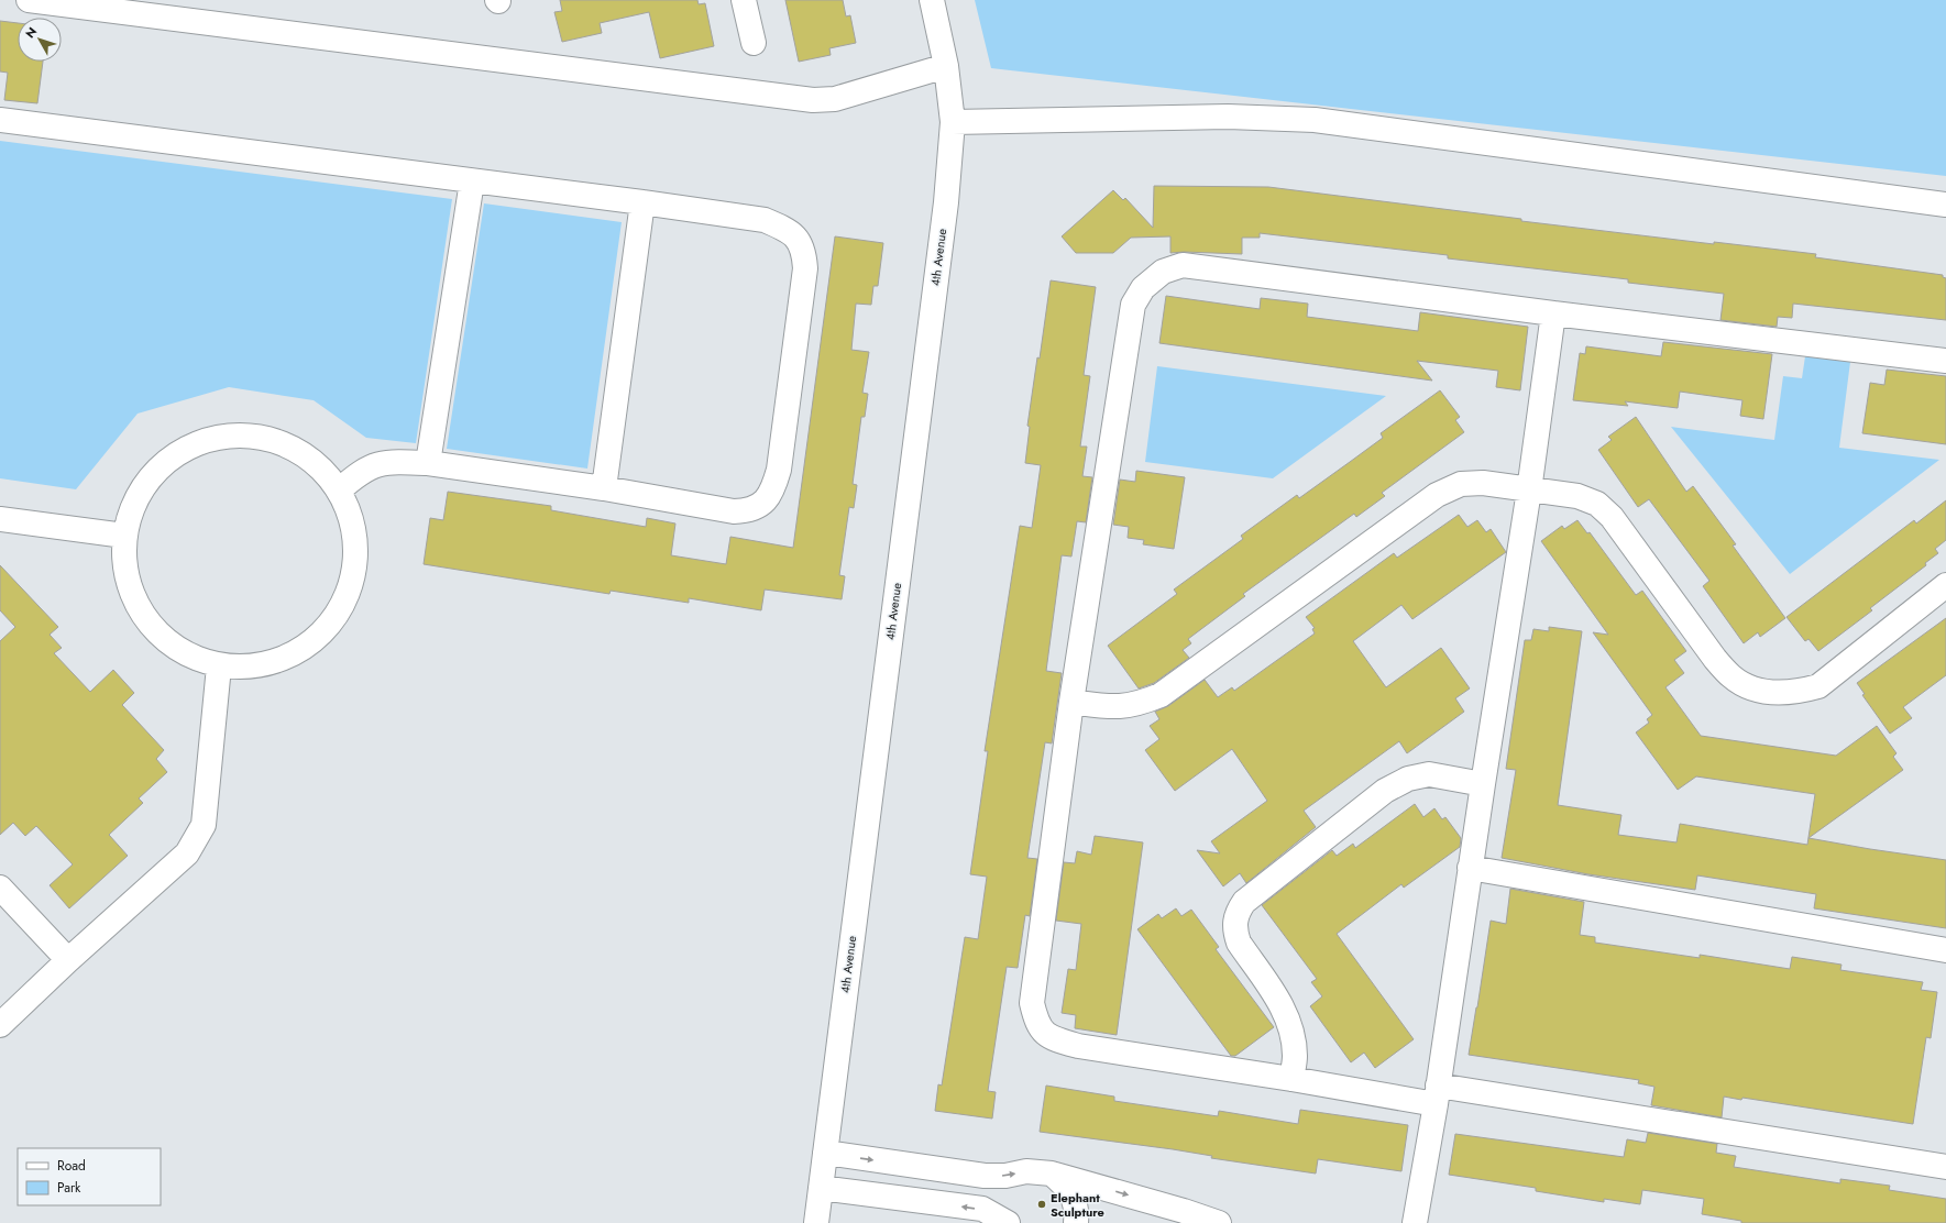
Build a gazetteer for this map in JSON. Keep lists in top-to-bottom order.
{
  "streets": {
    "street": ["4th Avenue"]
  },
  "places": ["Elephant Sculpture"],
  "legend": ["Road", "Park"],
  "north": "top left"
}
